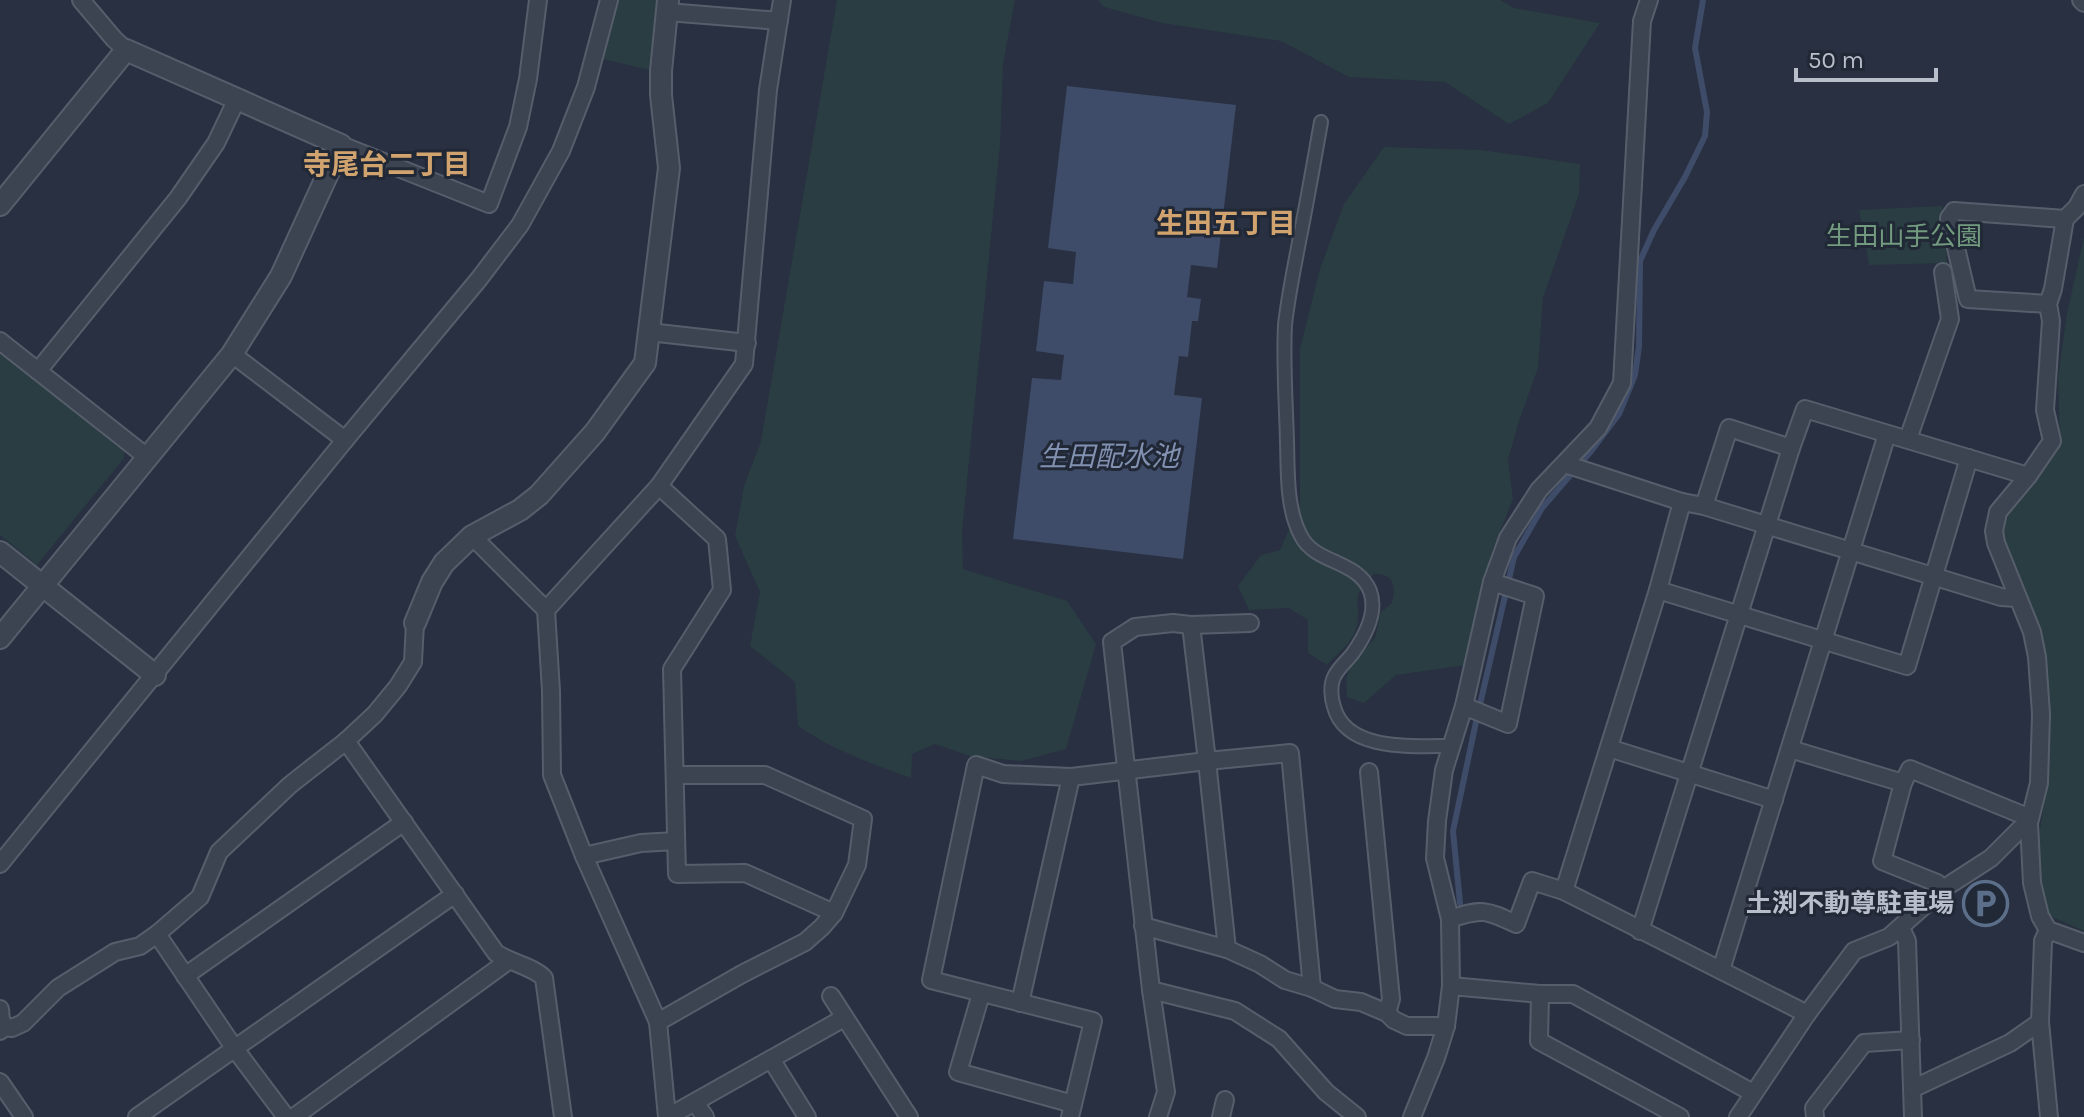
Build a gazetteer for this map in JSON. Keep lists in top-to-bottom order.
{
  "districts": ["寺尾台二丁目", "生田五丁目"],
  "water": ["生田配水池"],
  "parks": ["生田山手公園"],
  "places": {
    "parking": ["土渕不動尊駐車場"]
  },
  "scale_bar": "50 m"
}
